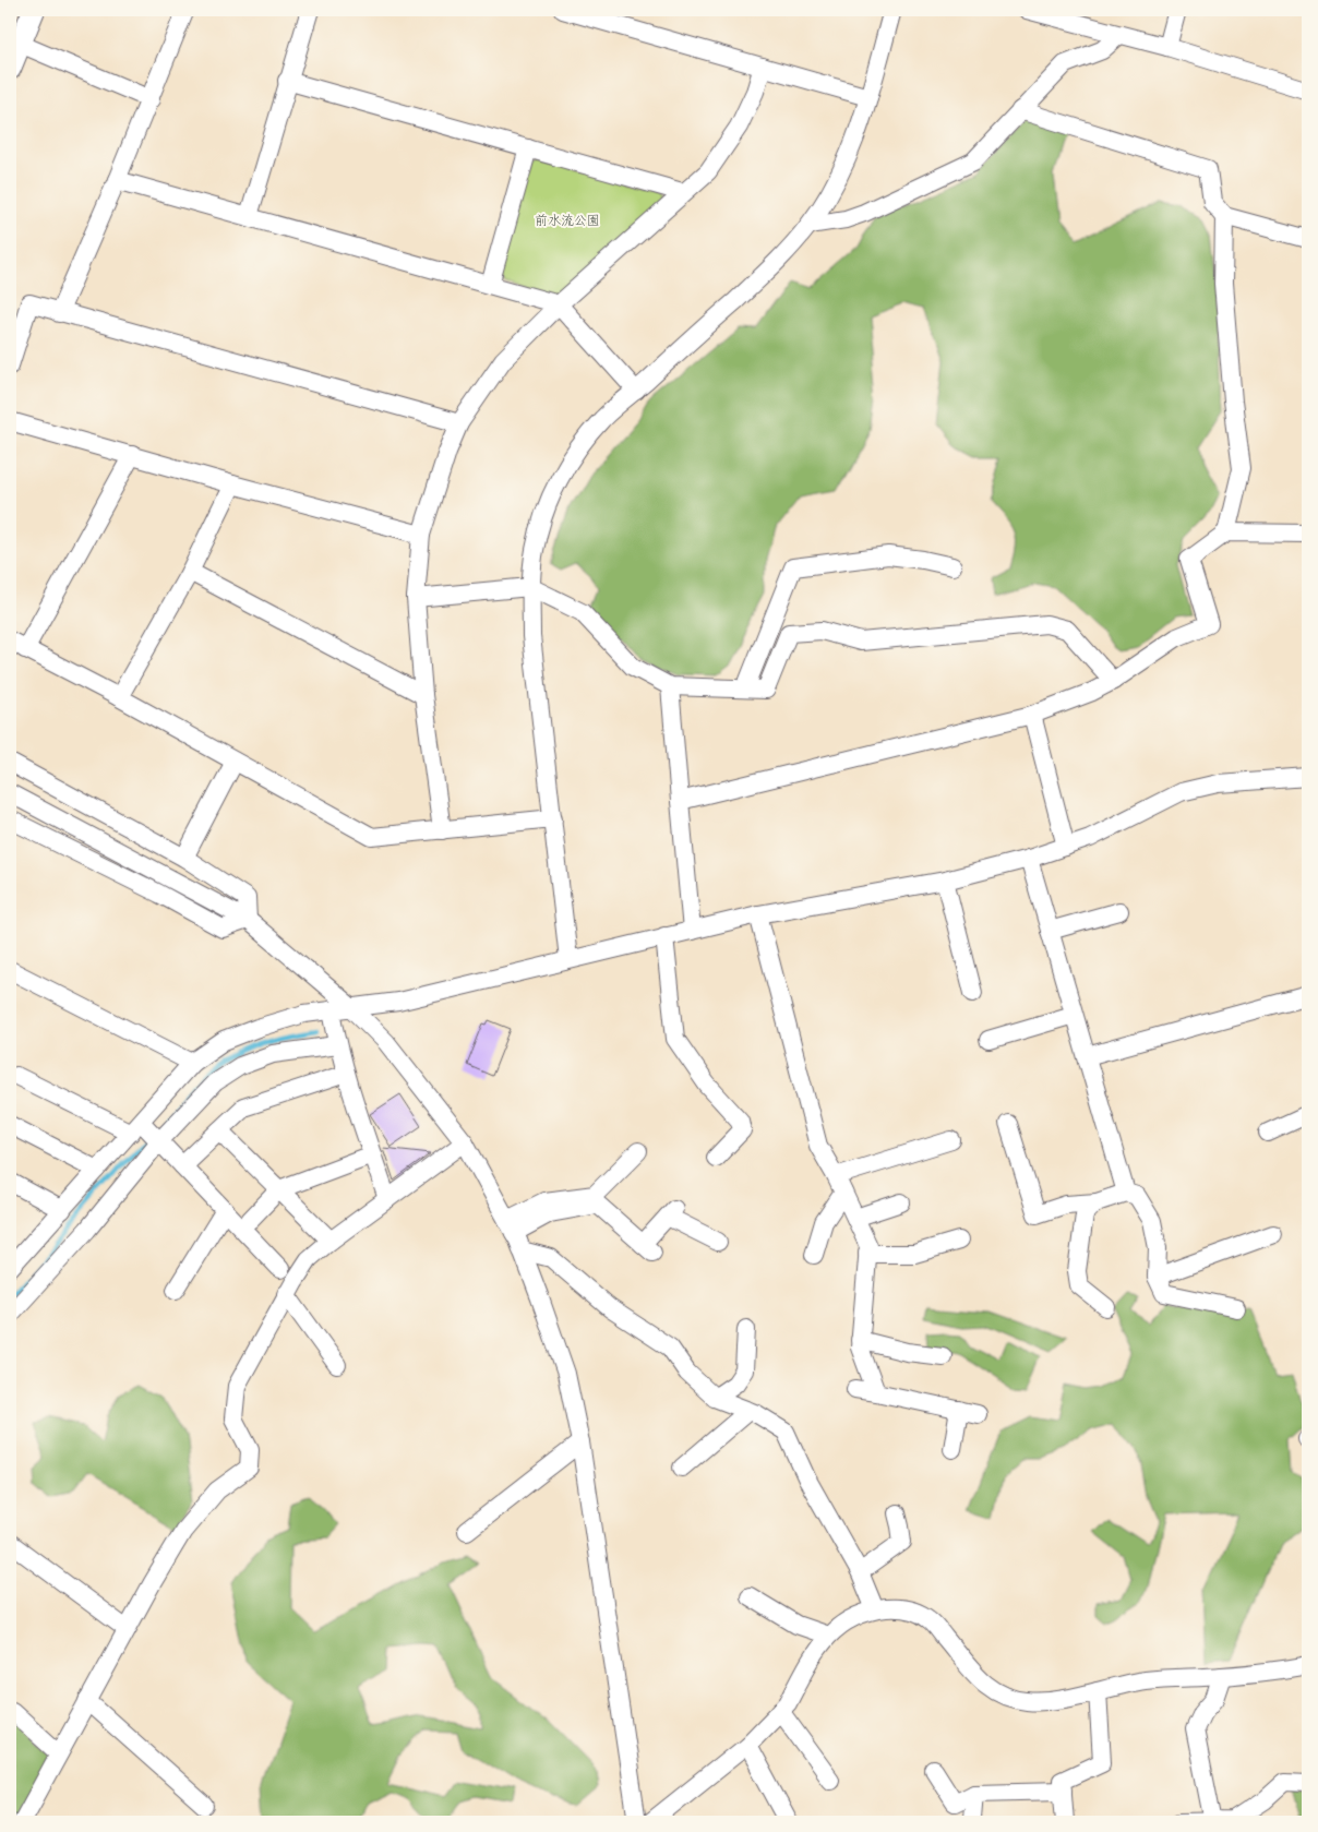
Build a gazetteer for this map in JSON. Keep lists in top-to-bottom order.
{
  "parks": ["前水流公園"]
}
